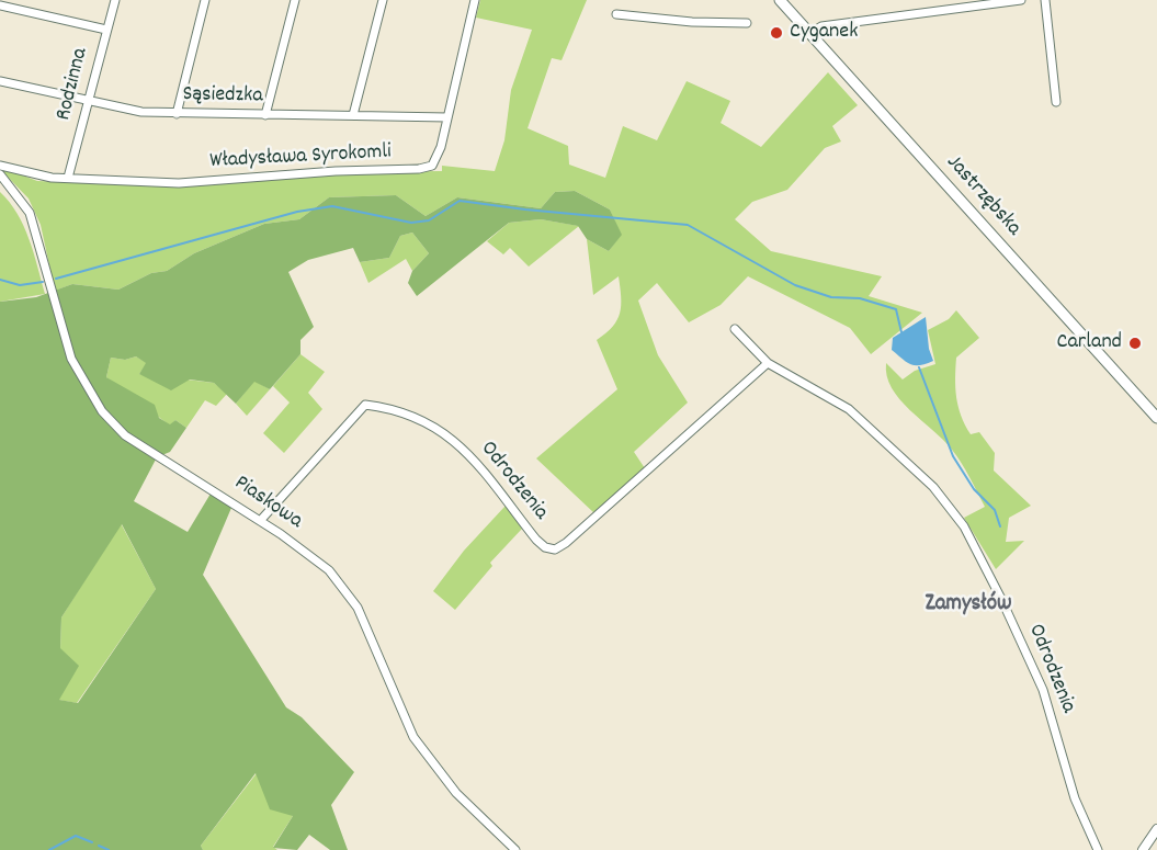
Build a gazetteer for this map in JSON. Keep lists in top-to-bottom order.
{
  "streets": {
    "main road": ["Jastrzębska"],
    "street": [
      "Rodzinna",
      "Sąsiedzka",
      "Władysława Syrokomli",
      "Odrodzenia",
      "Piaskowa"
    ]
  },
  "crossings": [
    ["Rodzinna", "Sąsiedzka"],
    ["Rodzinna", "Władysława Syrokomli"],
    ["Sąsiedzka", "Władysława Syrokomli"],
    ["Odrodzenia", "Piaskowa"]
  ],
  "districts": ["Zamysłów"],
  "places": ["Cyganek", "Carland"]
}
